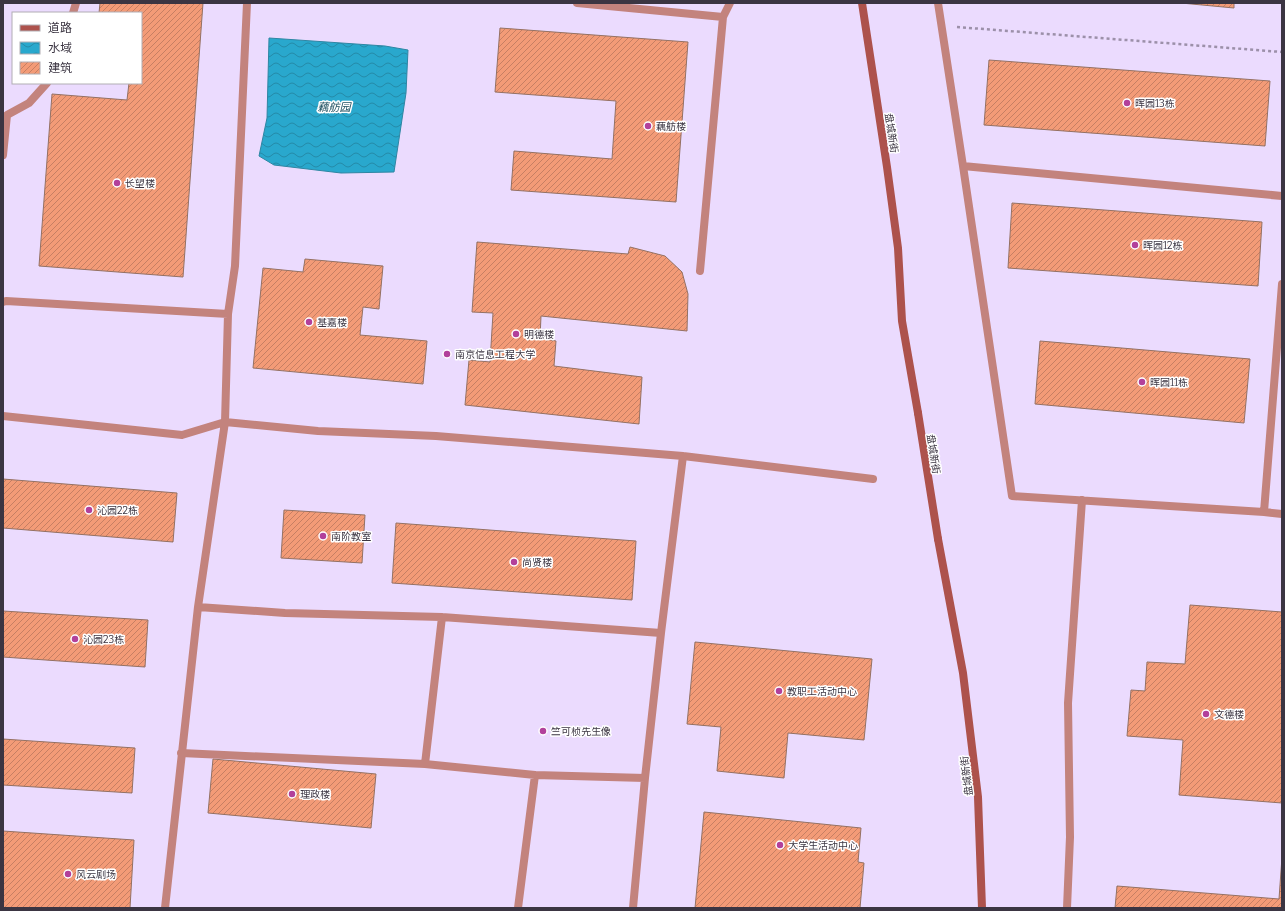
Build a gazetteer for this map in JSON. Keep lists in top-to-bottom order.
{
  "streets": {
    "main road": ["盘城新街"]
  },
  "water": ["藕舫园"],
  "places": [
    "晖园13栋",
    "藕舫楼",
    "长望楼",
    "晖园12栋",
    "基嘉楼",
    "明德楼",
    "南京信息工程大学",
    "晖园11栋",
    "沁园22栋",
    "南阶教室",
    "尚贤楼",
    "沁园23栋",
    "教职工活动中心",
    "文德楼",
    "竺可桢先生像",
    "理政楼",
    "大学生活动中心",
    "风云剧场"
  ],
  "legend": ["道路", "水域", "建筑"]
}
